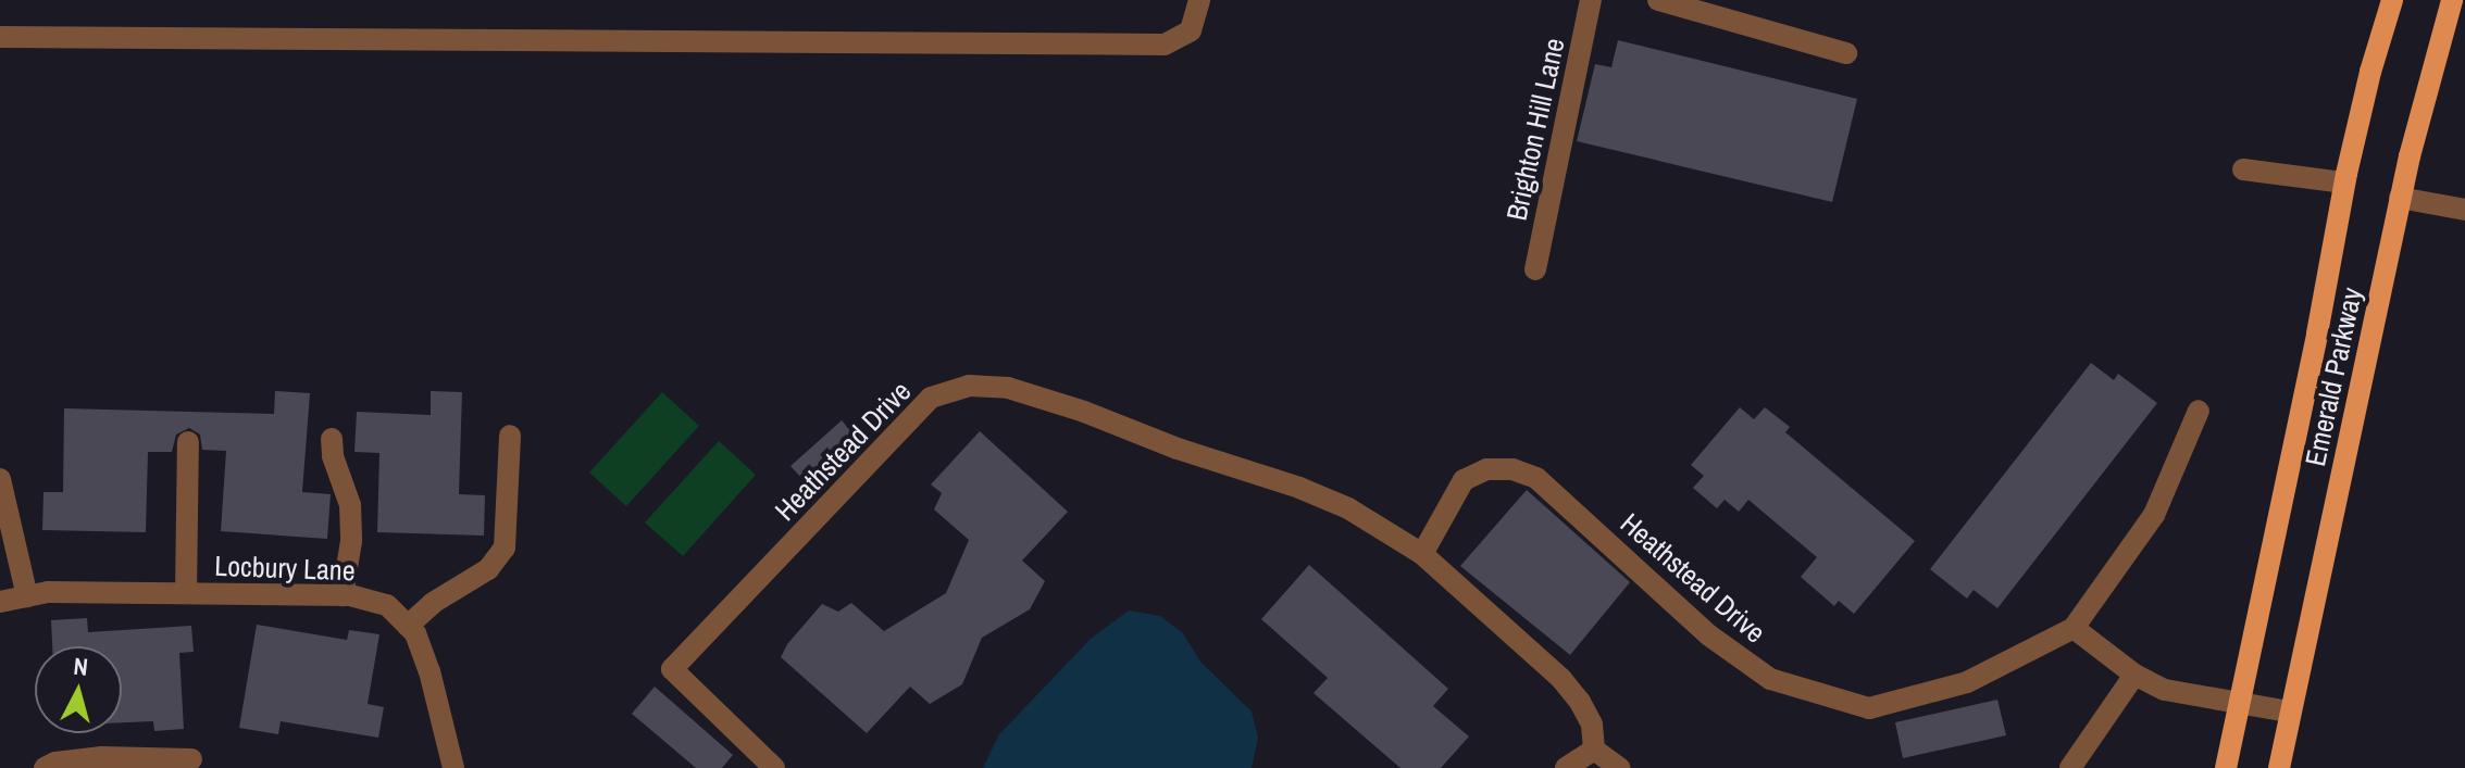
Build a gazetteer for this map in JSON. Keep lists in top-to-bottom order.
{
  "streets": {
    "main road": ["Emerald Parkway"],
    "street": ["Brighton Hill Lane", "Heathstead Drive", "Locbury Lane"]
  },
  "north": "top"
}
